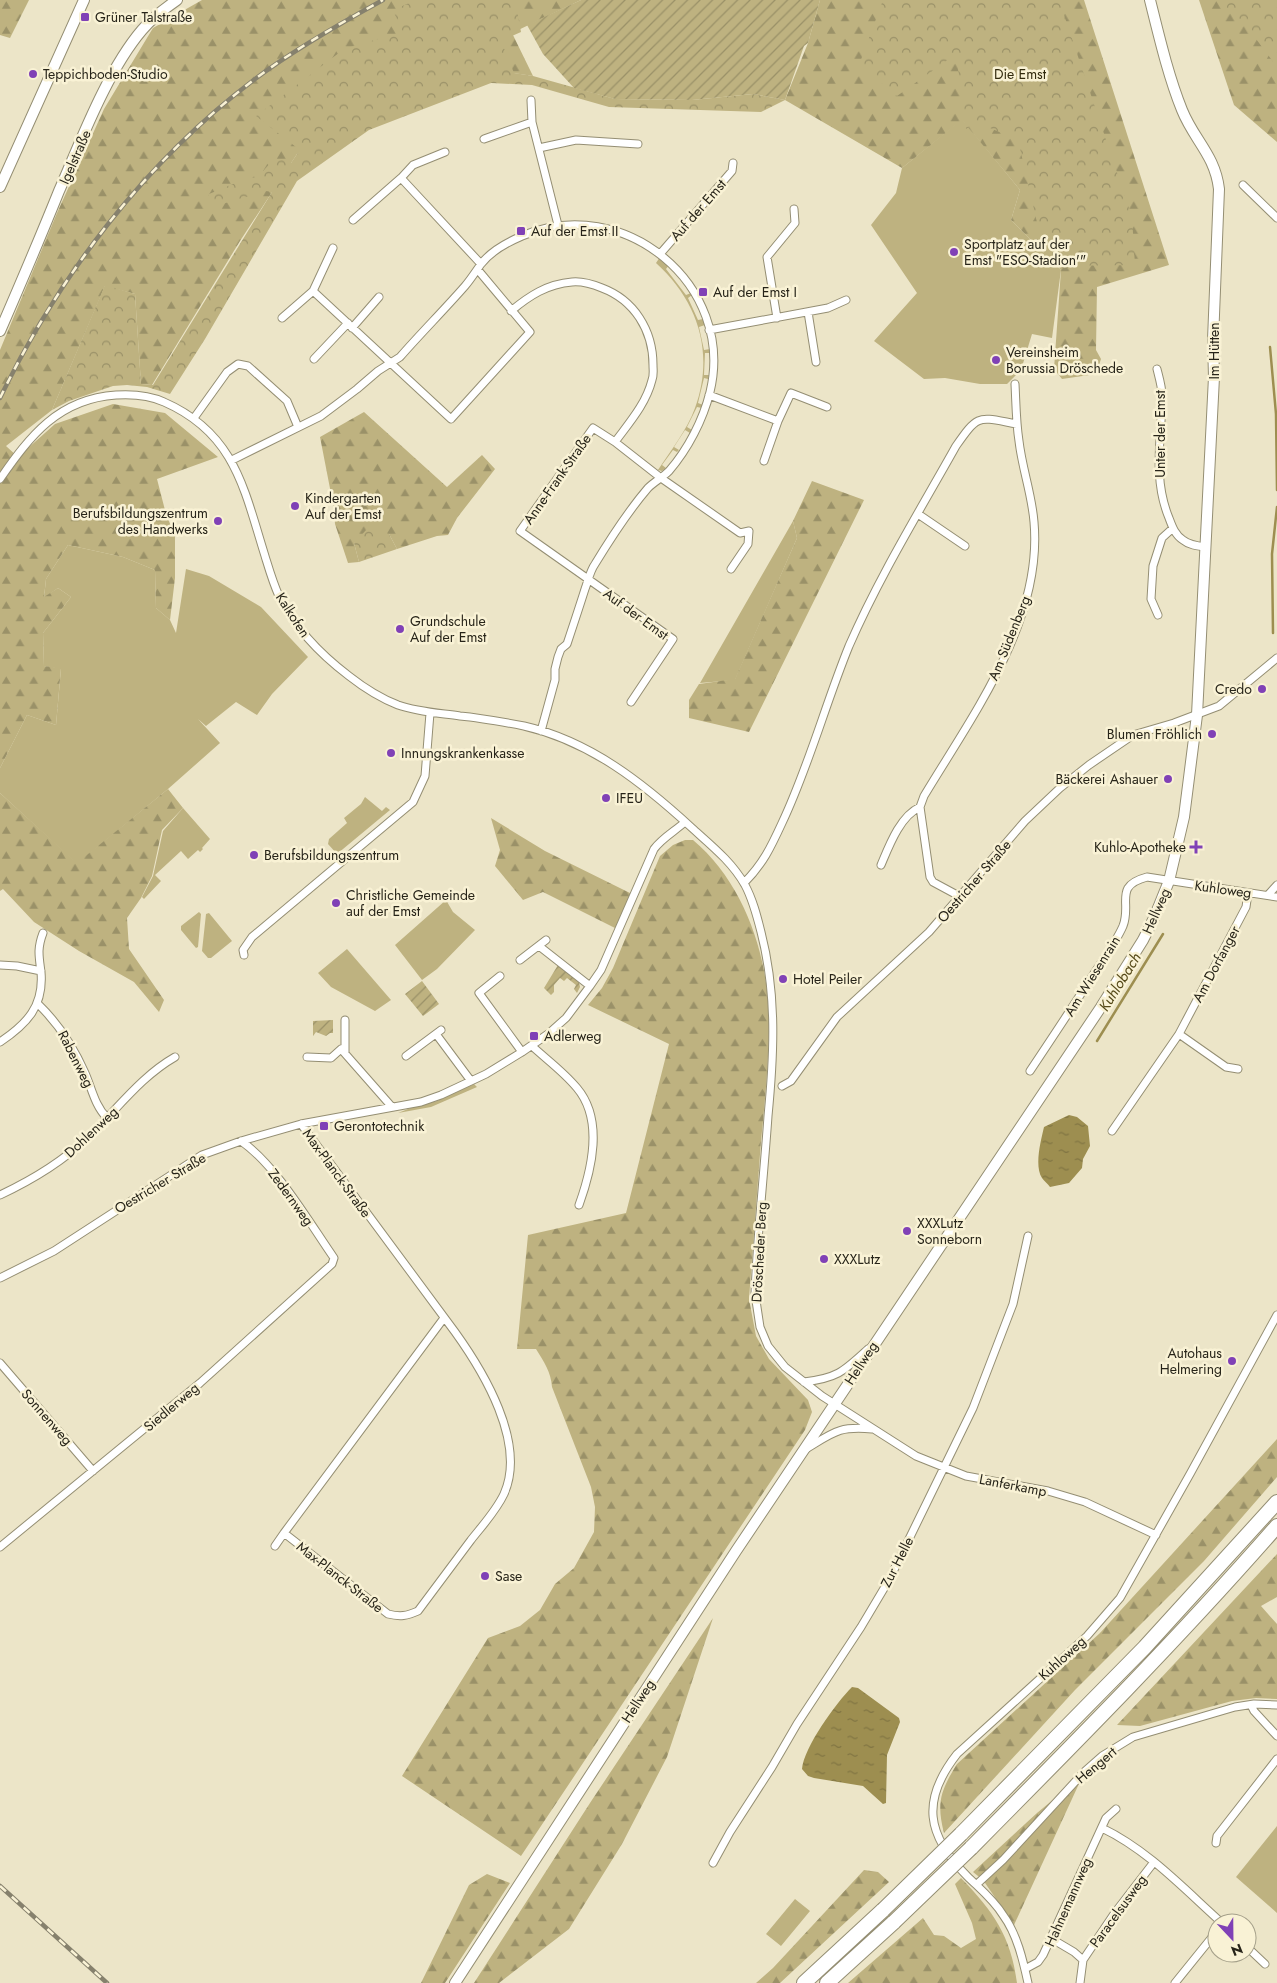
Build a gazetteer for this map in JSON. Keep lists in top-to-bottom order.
{
  "streets": {
    "street": [
      "Igelstraße",
      "Auf der Emst",
      "Im Hütten",
      "Unter der Emst",
      "Anne-Frank-Straße",
      "Kalkofen",
      "Am Südenberg",
      "Oestricher Straße",
      "Kuhloweg",
      "Hellweg",
      "Am Dorfanger",
      "Am Wiesenrain",
      "Rabenweg",
      "Dohlenweg",
      "Max-Planck-Straße",
      "Zedernweg",
      "Dröscheder Berg",
      "Siedlerweg",
      "Sonnenweg",
      "Lanferkamp",
      "Zur Helle",
      "Hengert",
      "Hahnemannweg",
      "Paracelsusweg"
    ]
  },
  "crossings": [
    ["Auf der Emst", "Anne-Frank-Straße"],
    ["Auf der Emst", "Kalkofen"],
    ["Im Hütten", "Unter der Emst"],
    ["Im Hütten", "Oestricher Straße"],
    ["Im Hütten", "Hellweg"],
    ["Kalkofen", "Oestricher Straße"],
    ["Oestricher Straße", "Hellweg"],
    ["Oestricher Straße", "Max-Planck-Straße"],
    ["Oestricher Straße", "Zedernweg"],
    ["Kuhloweg", "Hellweg"],
    ["Kuhloweg", "Am Dorfanger"],
    ["Kuhloweg", "Am Wiesenrain"],
    ["Kuhloweg", "Lanferkamp"],
    ["Kuhloweg", "Hengert"],
    ["Kuhloweg", "Hahnemannweg"],
    ["Hellweg", "Am Wiesenrain"],
    ["Hellweg", "Dröscheder Berg"],
    ["Hellweg", "Lanferkamp"],
    ["Rabenweg", "Dohlenweg"],
    ["Zedernweg", "Siedlerweg"],
    ["Dröscheder Berg", "Lanferkamp"],
    ["Siedlerweg", "Sonnenweg"],
    ["Lanferkamp", "Zur Helle"],
    ["Hahnemannweg", "Paracelsusweg"]
  ],
  "water": ["Kuhlobach"],
  "parks": ["Die Emst"],
  "places": {
    "transit": [
      "Grüner Talstraße",
      "Auf der Emst II",
      "Auf der Emst I",
      "Adlerweg",
      "Gerontotechnik"
    ],
    "other": [
      "Teppichboden-Studio",
      "Sportplatz auf der Emst \"ESO-Stadion'\"",
      "Vereinsheim Borussia Dröschede",
      "Kindergarten Auf der Emst",
      "Berufsbildungszentrum des Handwerks",
      "Grundschule Auf der Emst",
      "Credo",
      "Blumen Fröhlich",
      "Innungskrankenkasse",
      "Bäckerei Ashauer",
      "IFEU",
      "Berufsbildungszentrum",
      "Christliche Gemeinde auf der Emst",
      "Hotel Peiler",
      "XXXLutz Sonneborn",
      "XXXLutz",
      "Autohaus Helmering",
      "Sase"
    ],
    "health": ["Kuhlo-Apotheke"]
  },
  "north": "bottom"
}
